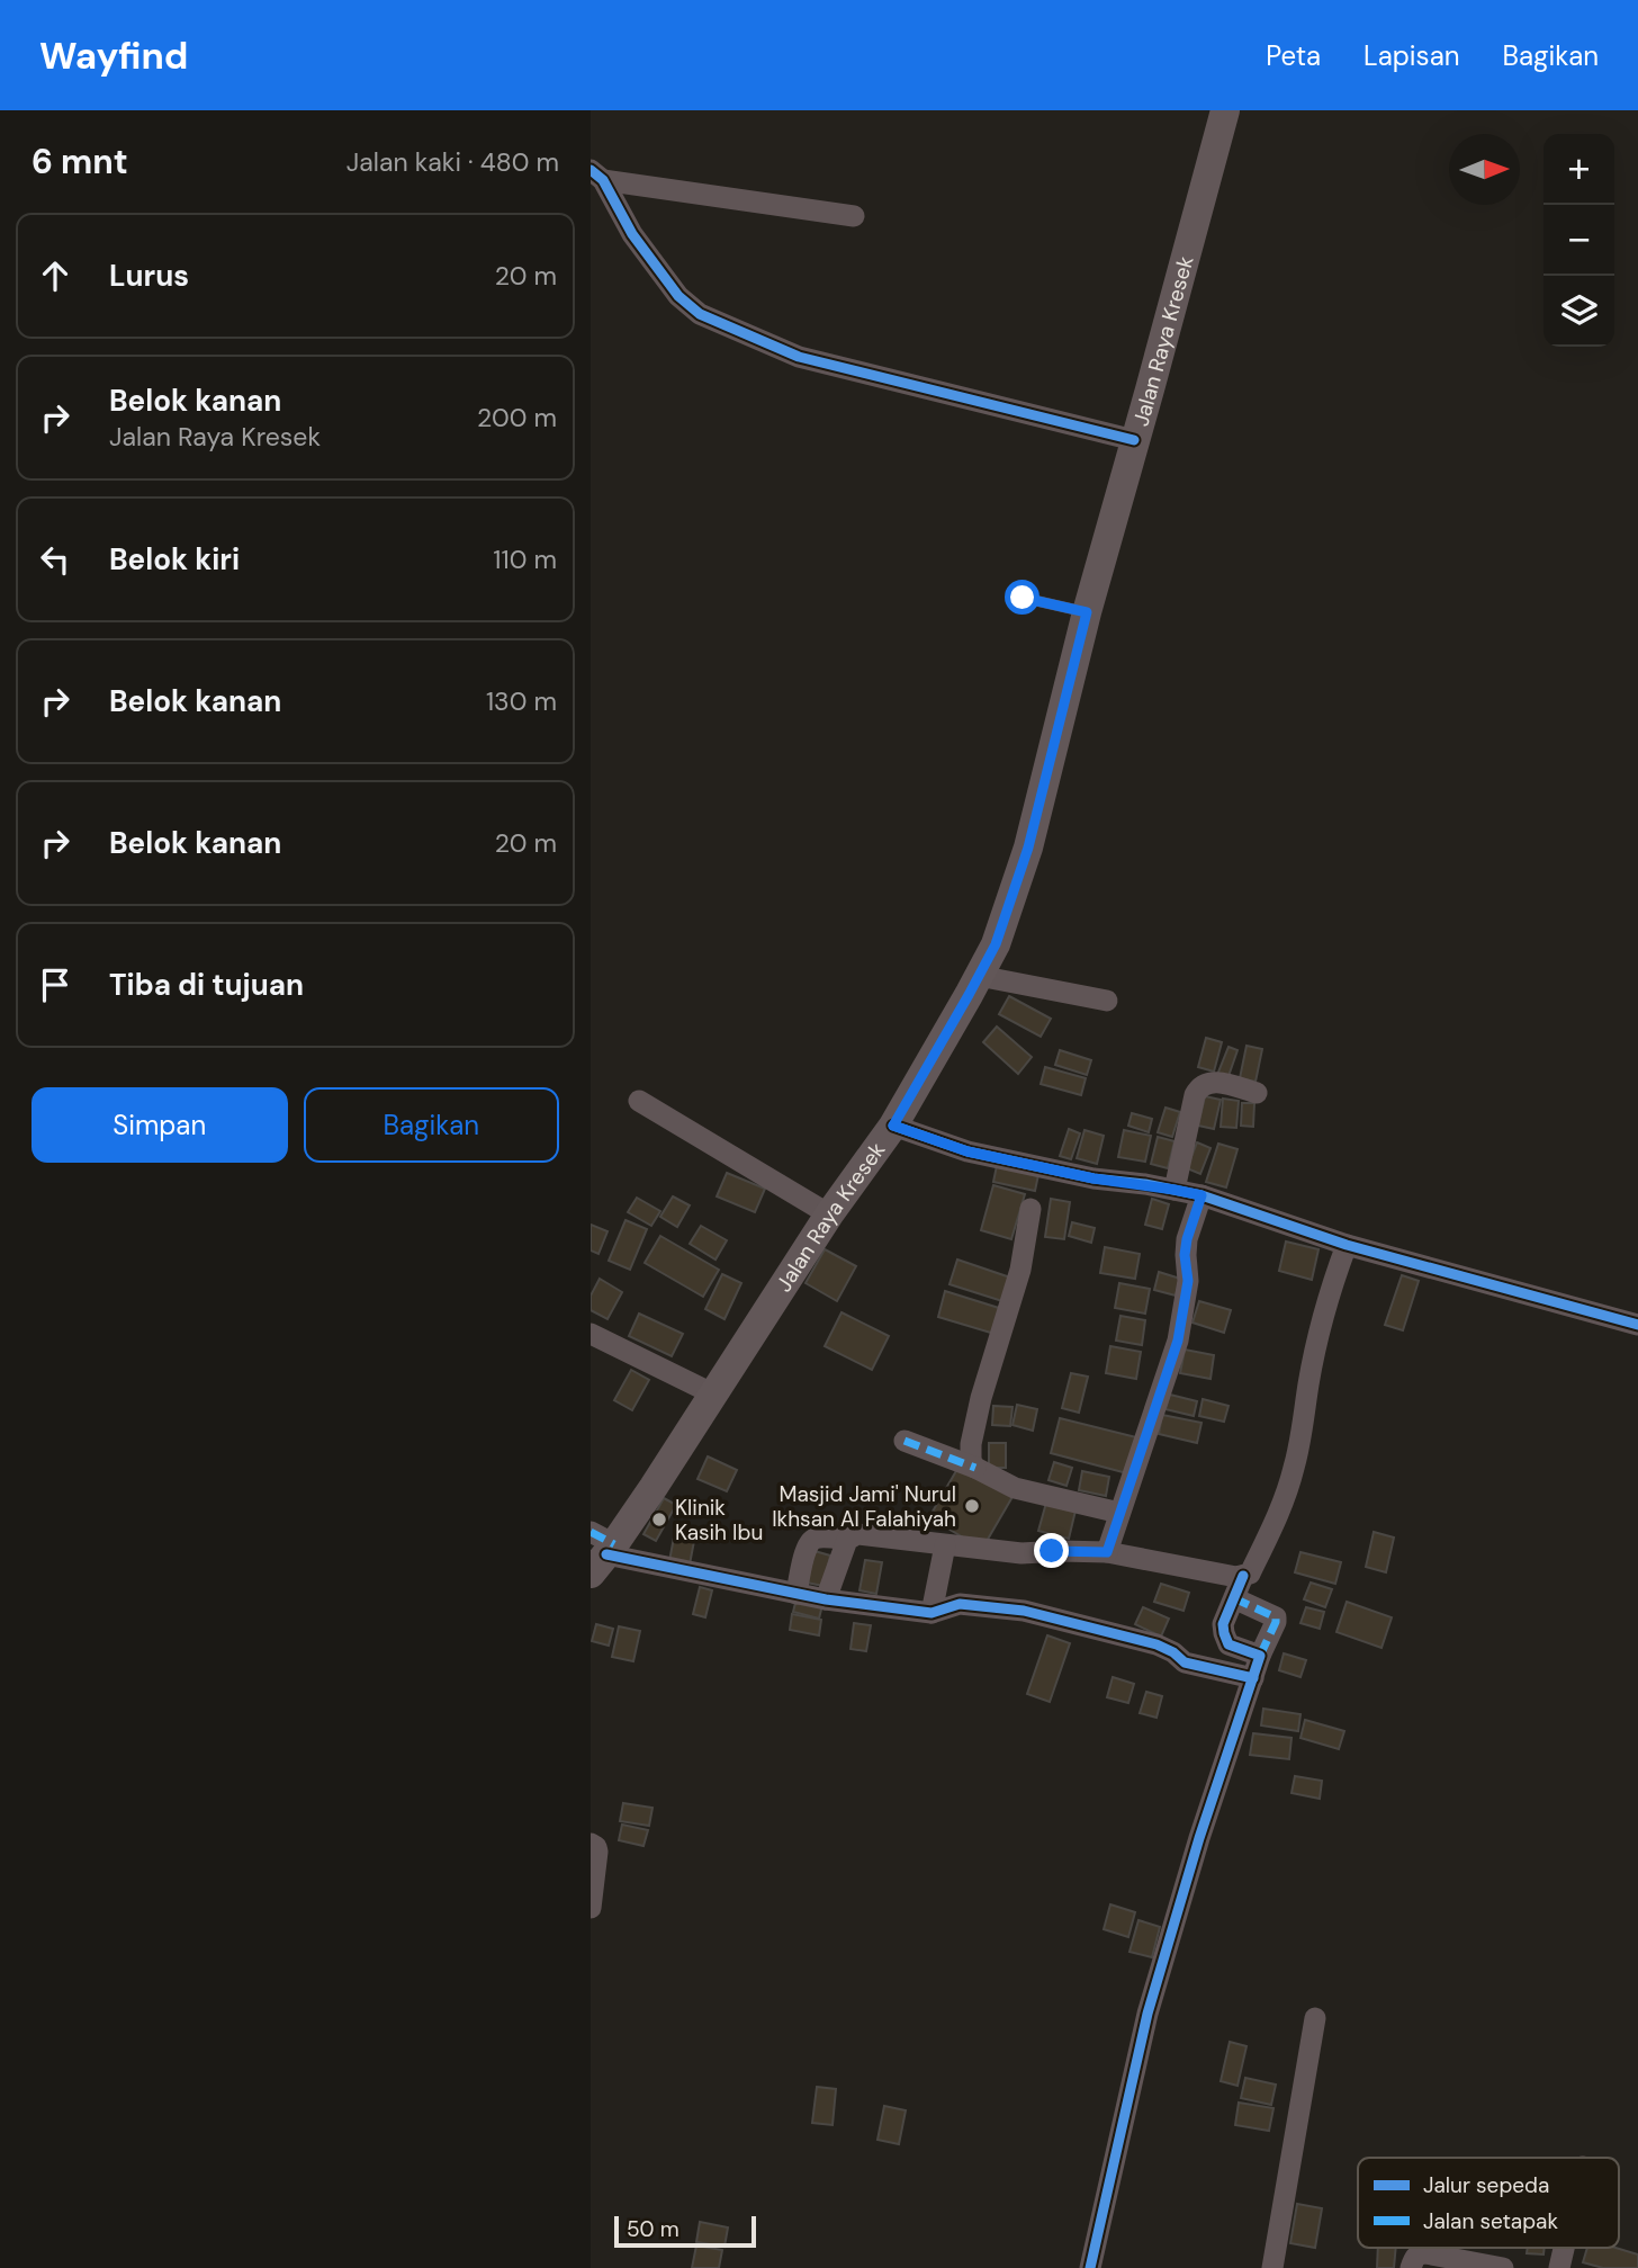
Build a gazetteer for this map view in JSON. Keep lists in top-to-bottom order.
{
  "streets": {
    "main road": ["Jalan Raya Kresek"]
  },
  "places": ["Masjid Jami' Nurul Ikhsan Al Falahiyah", "Klinik Kasih Ibu"],
  "legend": ["Jalur sepeda", "Jalan setapak"],
  "scale_bar": "50 m",
  "north": "right",
  "page": {
    "header": "Wayfind",
    "nav": ["Peta", "Lapisan", "Bagikan"],
    "heading": ["6 mnt", "Jalan kaki · 480 m"],
    "map_buttons": ["+", "−"],
    "list": [
      ["Lurus", "20 m"],
      ["Belok kanan", "Jalan Raya Kresek", "200 m"],
      ["Belok kiri", "110 m"],
      ["Belok kanan", "130 m"],
      ["Belok kanan", "20 m"],
      "Tiba di tujuan"
    ],
    "buttons": ["Simpan", "Bagikan"],
    "scale": "50 m"
  }
}
